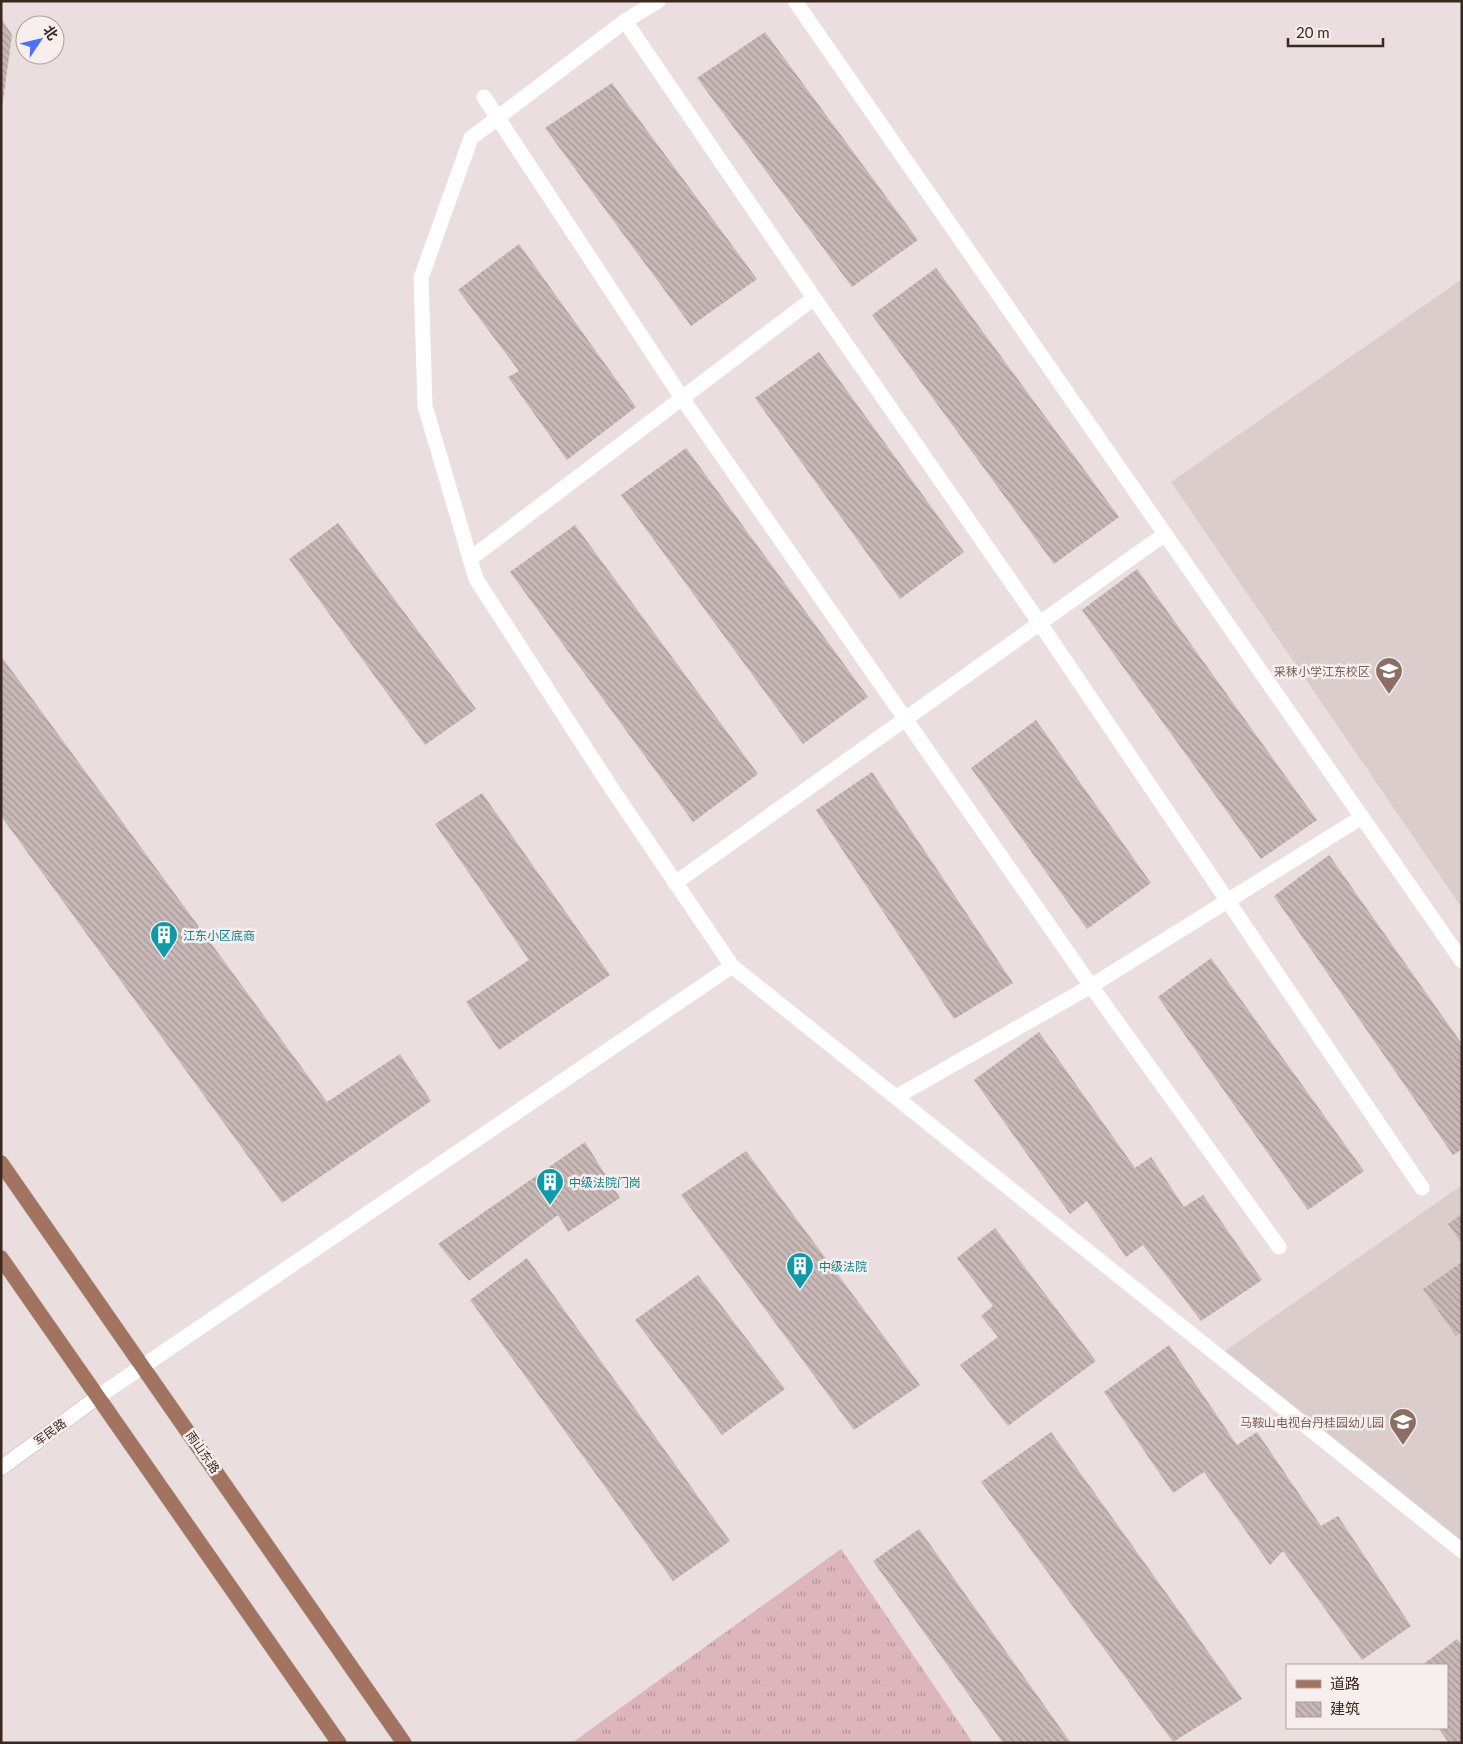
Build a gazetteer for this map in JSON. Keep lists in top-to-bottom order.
{
  "streets": {
    "main road": ["雨山东路"],
    "street": ["军民路"]
  },
  "crossings": [
    ["军民路", "雨山东路"]
  ],
  "places": {
    "school or university": ["采秣小学江东校区", "马鞍山电视台丹桂园幼儿园"],
    "building": ["江东小区底商", "中级法院门岗", "中级法院"]
  },
  "legend": ["道路", "建筑"],
  "scale_bar": "20 m",
  "north": "top right"
}
